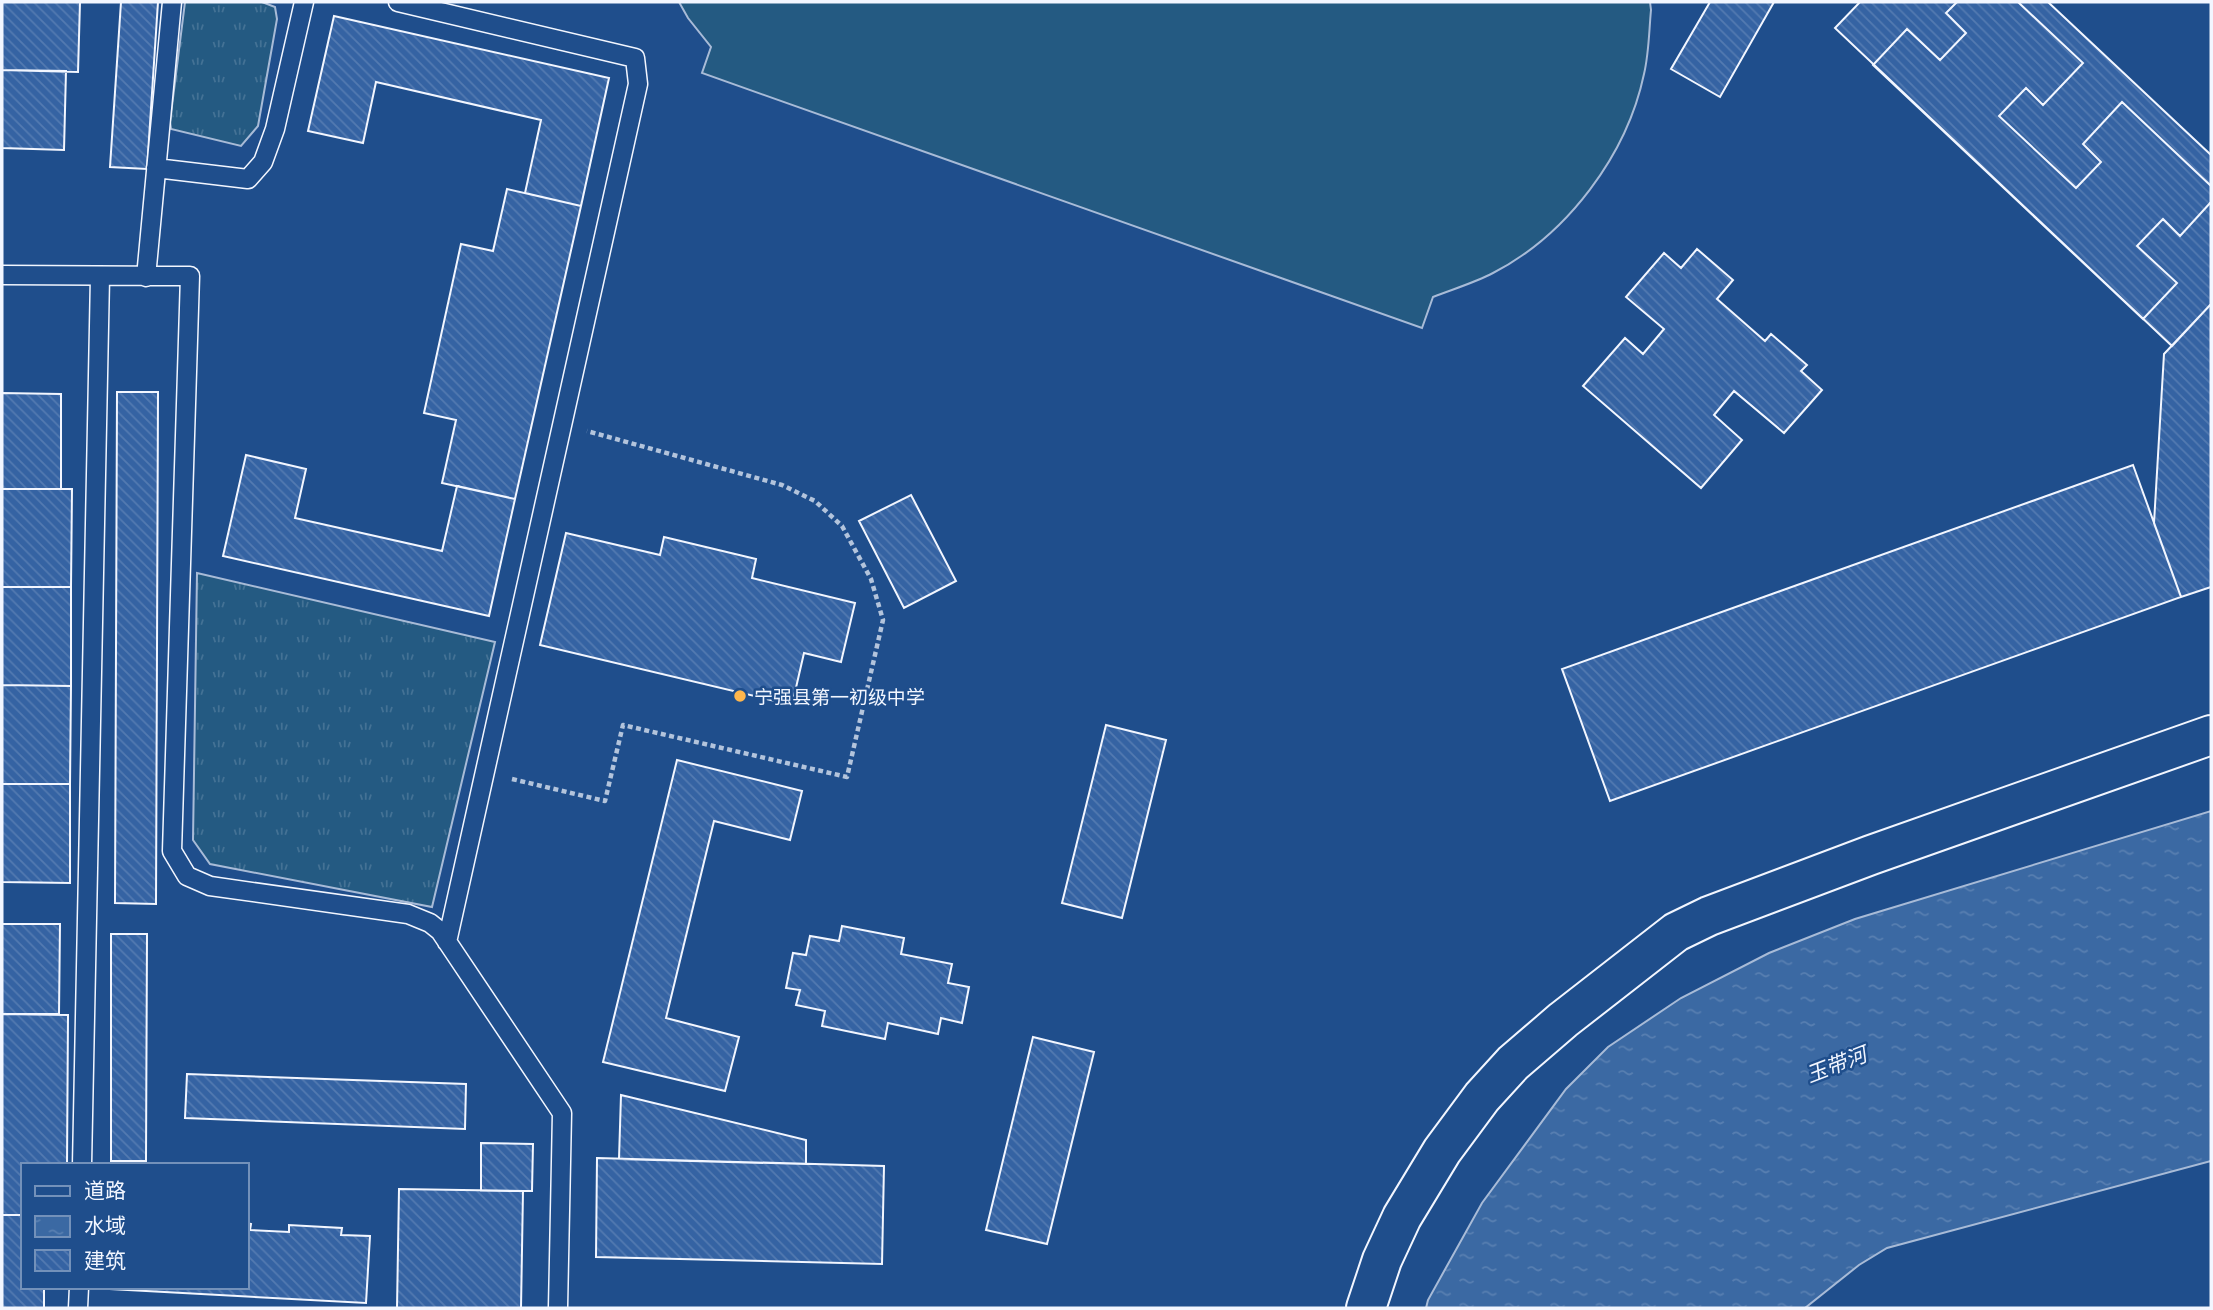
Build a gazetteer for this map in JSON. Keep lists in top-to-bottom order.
{
  "water": ["玉带河"],
  "places": ["宁强县第一初级中学"],
  "legend": ["道路", "水域", "建筑"]
}
